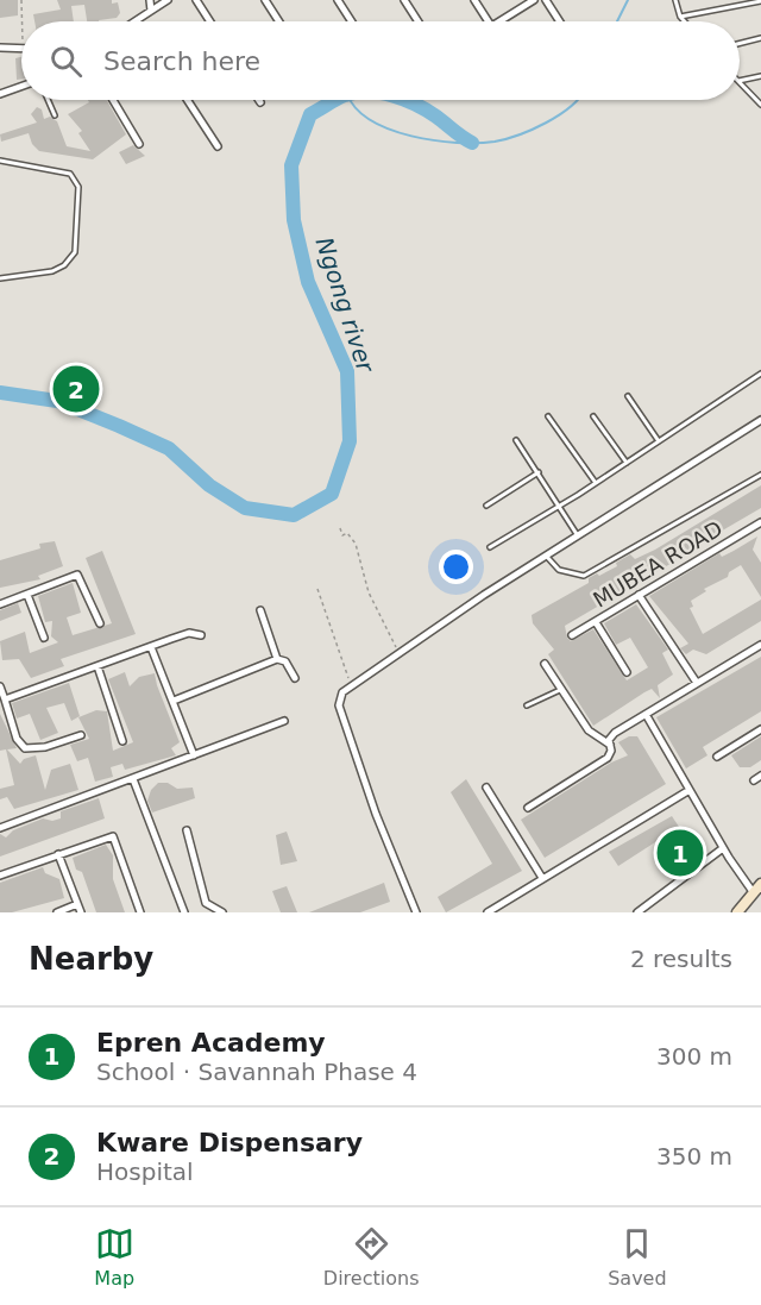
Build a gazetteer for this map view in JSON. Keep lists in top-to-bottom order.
{
  "streets": {
    "street": ["MUBEA ROAD"]
  },
  "water": ["Ngong river"],
  "page": {
    "search": "Search here",
    "pins": ["2", "1"],
    "heading": ["Nearby", "2 results"],
    "list": [
      {
        "mark": "1",
        "name": "Epren Academy",
        "note": "School · Savannah Phase 4",
        "value": "300 m"
      },
      {
        "mark": "2",
        "name": "Kware Dispensary",
        "note": "Hospital",
        "value": "350 m"
      }
    ],
    "nav": ["Map", "Directions", "Saved"]
  }
}
